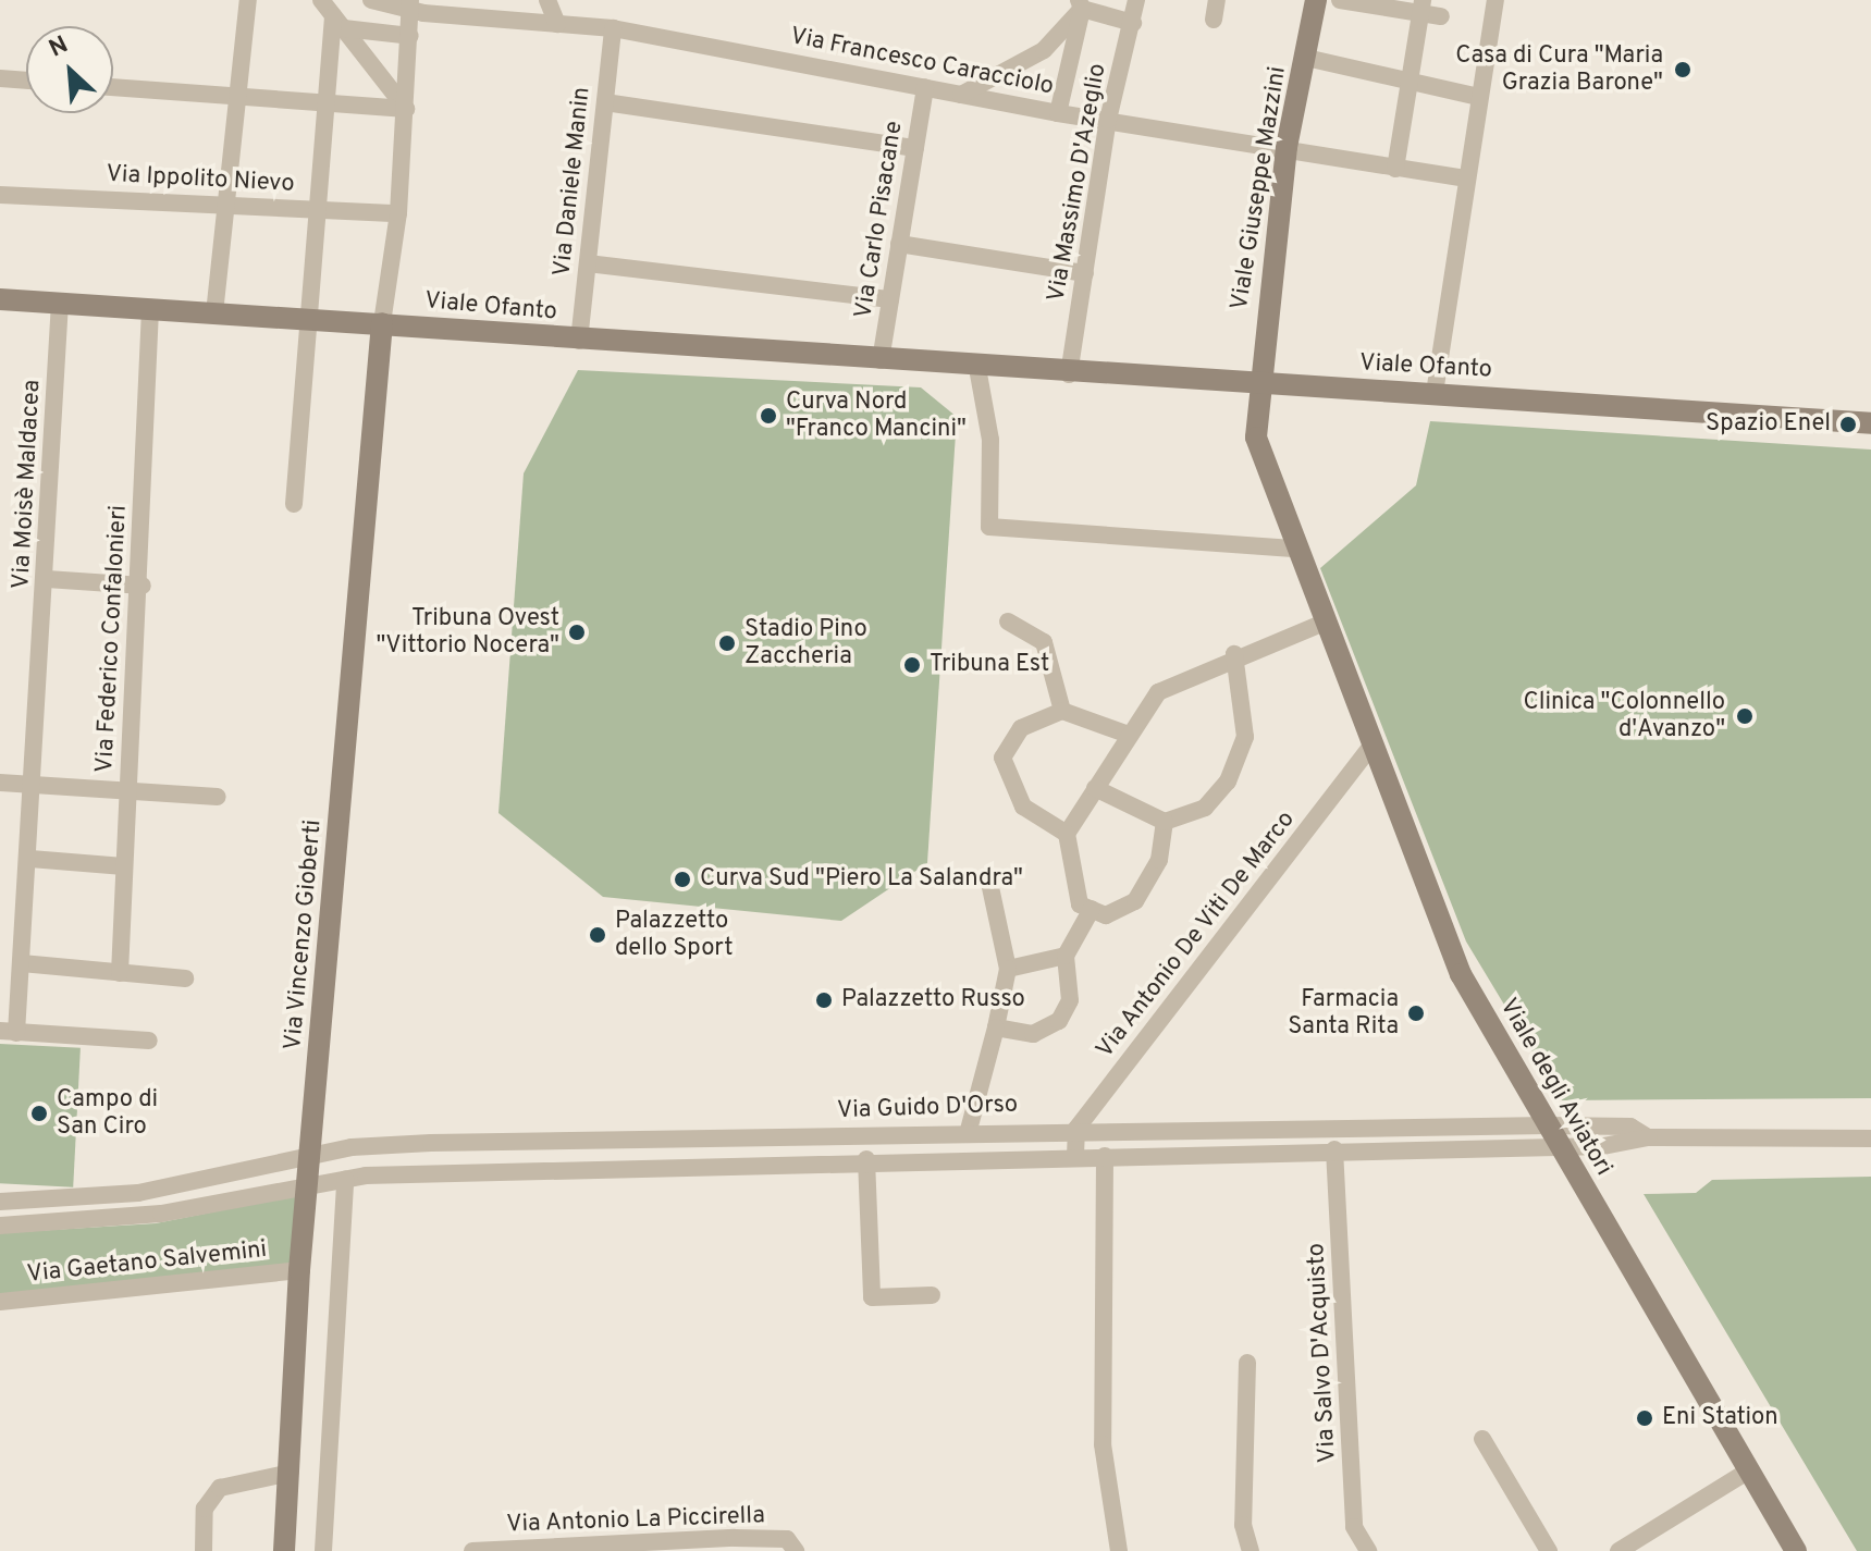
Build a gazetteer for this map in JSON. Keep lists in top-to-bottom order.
{
  "streets": {
    "main road": [
      "Viale Giuseppe Mazzini",
      "Viale Ofanto",
      "Via Vincenzo Gioberti",
      "Viale degli Aviatori"
    ],
    "street": [
      "Via Francesco Caracciolo",
      "Via Ippolito Nievo",
      "Via Daniele Manin",
      "Via Massimo D'Azeglio",
      "Via Carlo Pisacane",
      "Via Moisè Maldacea",
      "Via Federico Confalonieri",
      "Via Antonio De Viti De Marco",
      "Via Guido D'Orso",
      "Via Gaetano Salvemini",
      "Via Salvo D'Acquisto",
      "Via Antonio La Piccirella"
    ]
  },
  "crossings": [
    ["Via Francesco Caracciolo", "Via Daniele Manin"],
    ["Via Francesco Caracciolo", "Via Massimo D'Azeglio"],
    ["Via Francesco Caracciolo", "Viale Giuseppe Mazzini"],
    ["Via Francesco Caracciolo", "Via Carlo Pisacane"],
    ["Via Daniele Manin", "Viale Ofanto"],
    ["Via Massimo D'Azeglio", "Viale Ofanto"],
    ["Viale Giuseppe Mazzini", "Viale Ofanto"],
    ["Viale Giuseppe Mazzini", "Viale degli Aviatori"],
    ["Via Carlo Pisacane", "Viale Ofanto"],
    ["Viale Ofanto", "Via Moisè Maldacea"],
    ["Viale Ofanto", "Via Federico Confalonieri"],
    ["Viale Ofanto", "Via Vincenzo Gioberti"],
    ["Viale Ofanto", "Viale degli Aviatori"],
    ["Via Vincenzo Gioberti", "Via Guido D'Orso"],
    ["Via Vincenzo Gioberti", "Via Gaetano Salvemini"],
    ["Via Antonio De Viti De Marco", "Viale degli Aviatori"],
    ["Via Antonio De Viti De Marco", "Via Guido D'Orso"],
    ["Viale degli Aviatori", "Via Guido D'Orso"],
    ["Via Guido D'Orso", "Via Gaetano Salvemini"],
    ["Via Guido D'Orso", "Via Salvo D'Acquisto"]
  ],
  "places": [
    "Casa di Cura \"Maria Grazia Barone\"",
    "Curva Nord \"Franco Mancini\"",
    "Spazio Enel",
    "Tribuna Ovest \"Vittorio Nocera\"",
    "Stadio Pino Zaccheria",
    "Tribuna Est",
    "Clinica \"Colonnello d'Avanzo\"",
    "Curva Sud \"Piero La Salandra\"",
    "Palazzetto dello Sport",
    "Palazzetto Russo",
    "Farmacia Santa Rita",
    "Campo di San Ciro",
    "Eni Station"
  ],
  "north": "top left"
}
